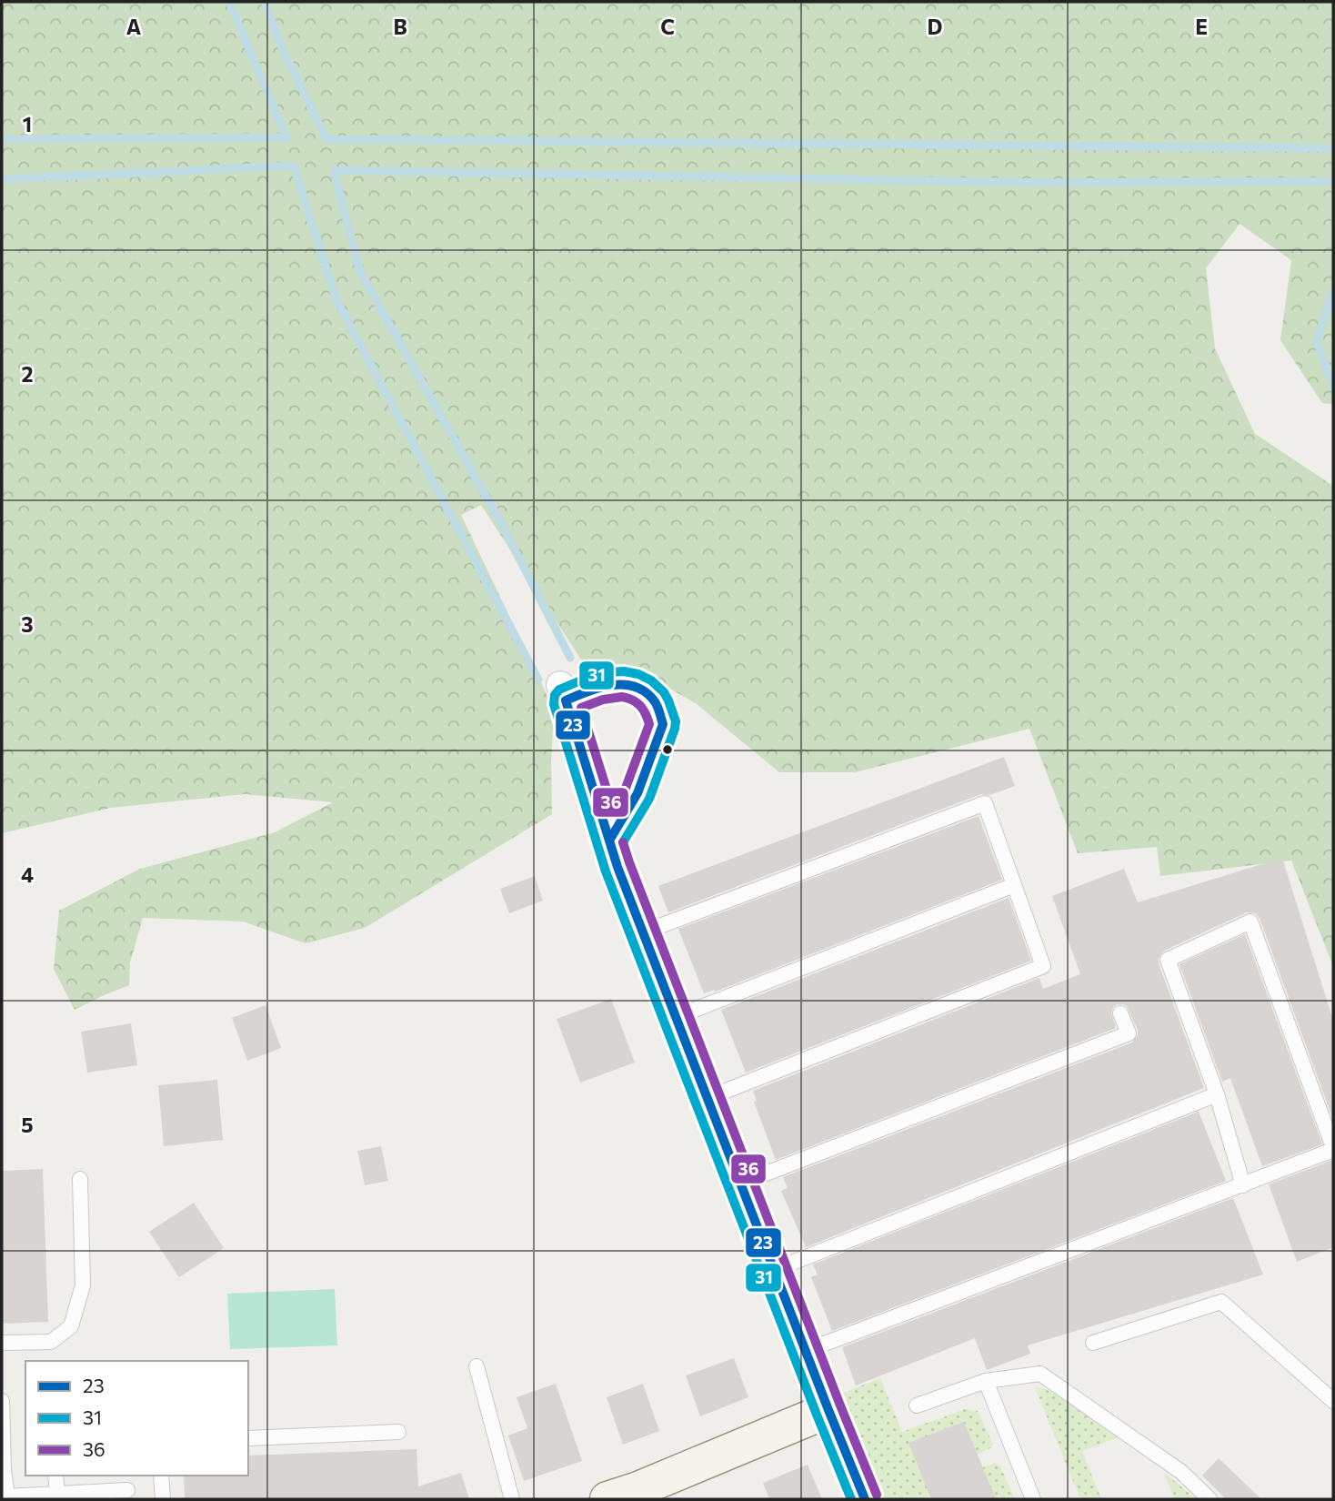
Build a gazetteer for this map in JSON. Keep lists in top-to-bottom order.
{
  "lines": ["transit line 31", "transit line 23", "transit line 36"],
  "legend": ["23", "31", "36"],
  "grid": {
    "columns": [
      "A",
      "B",
      "C",
      "D",
      "E"
    ],
    "rows": [
      "1",
      "2",
      "3",
      "4",
      "5"
    ]
  }
}
